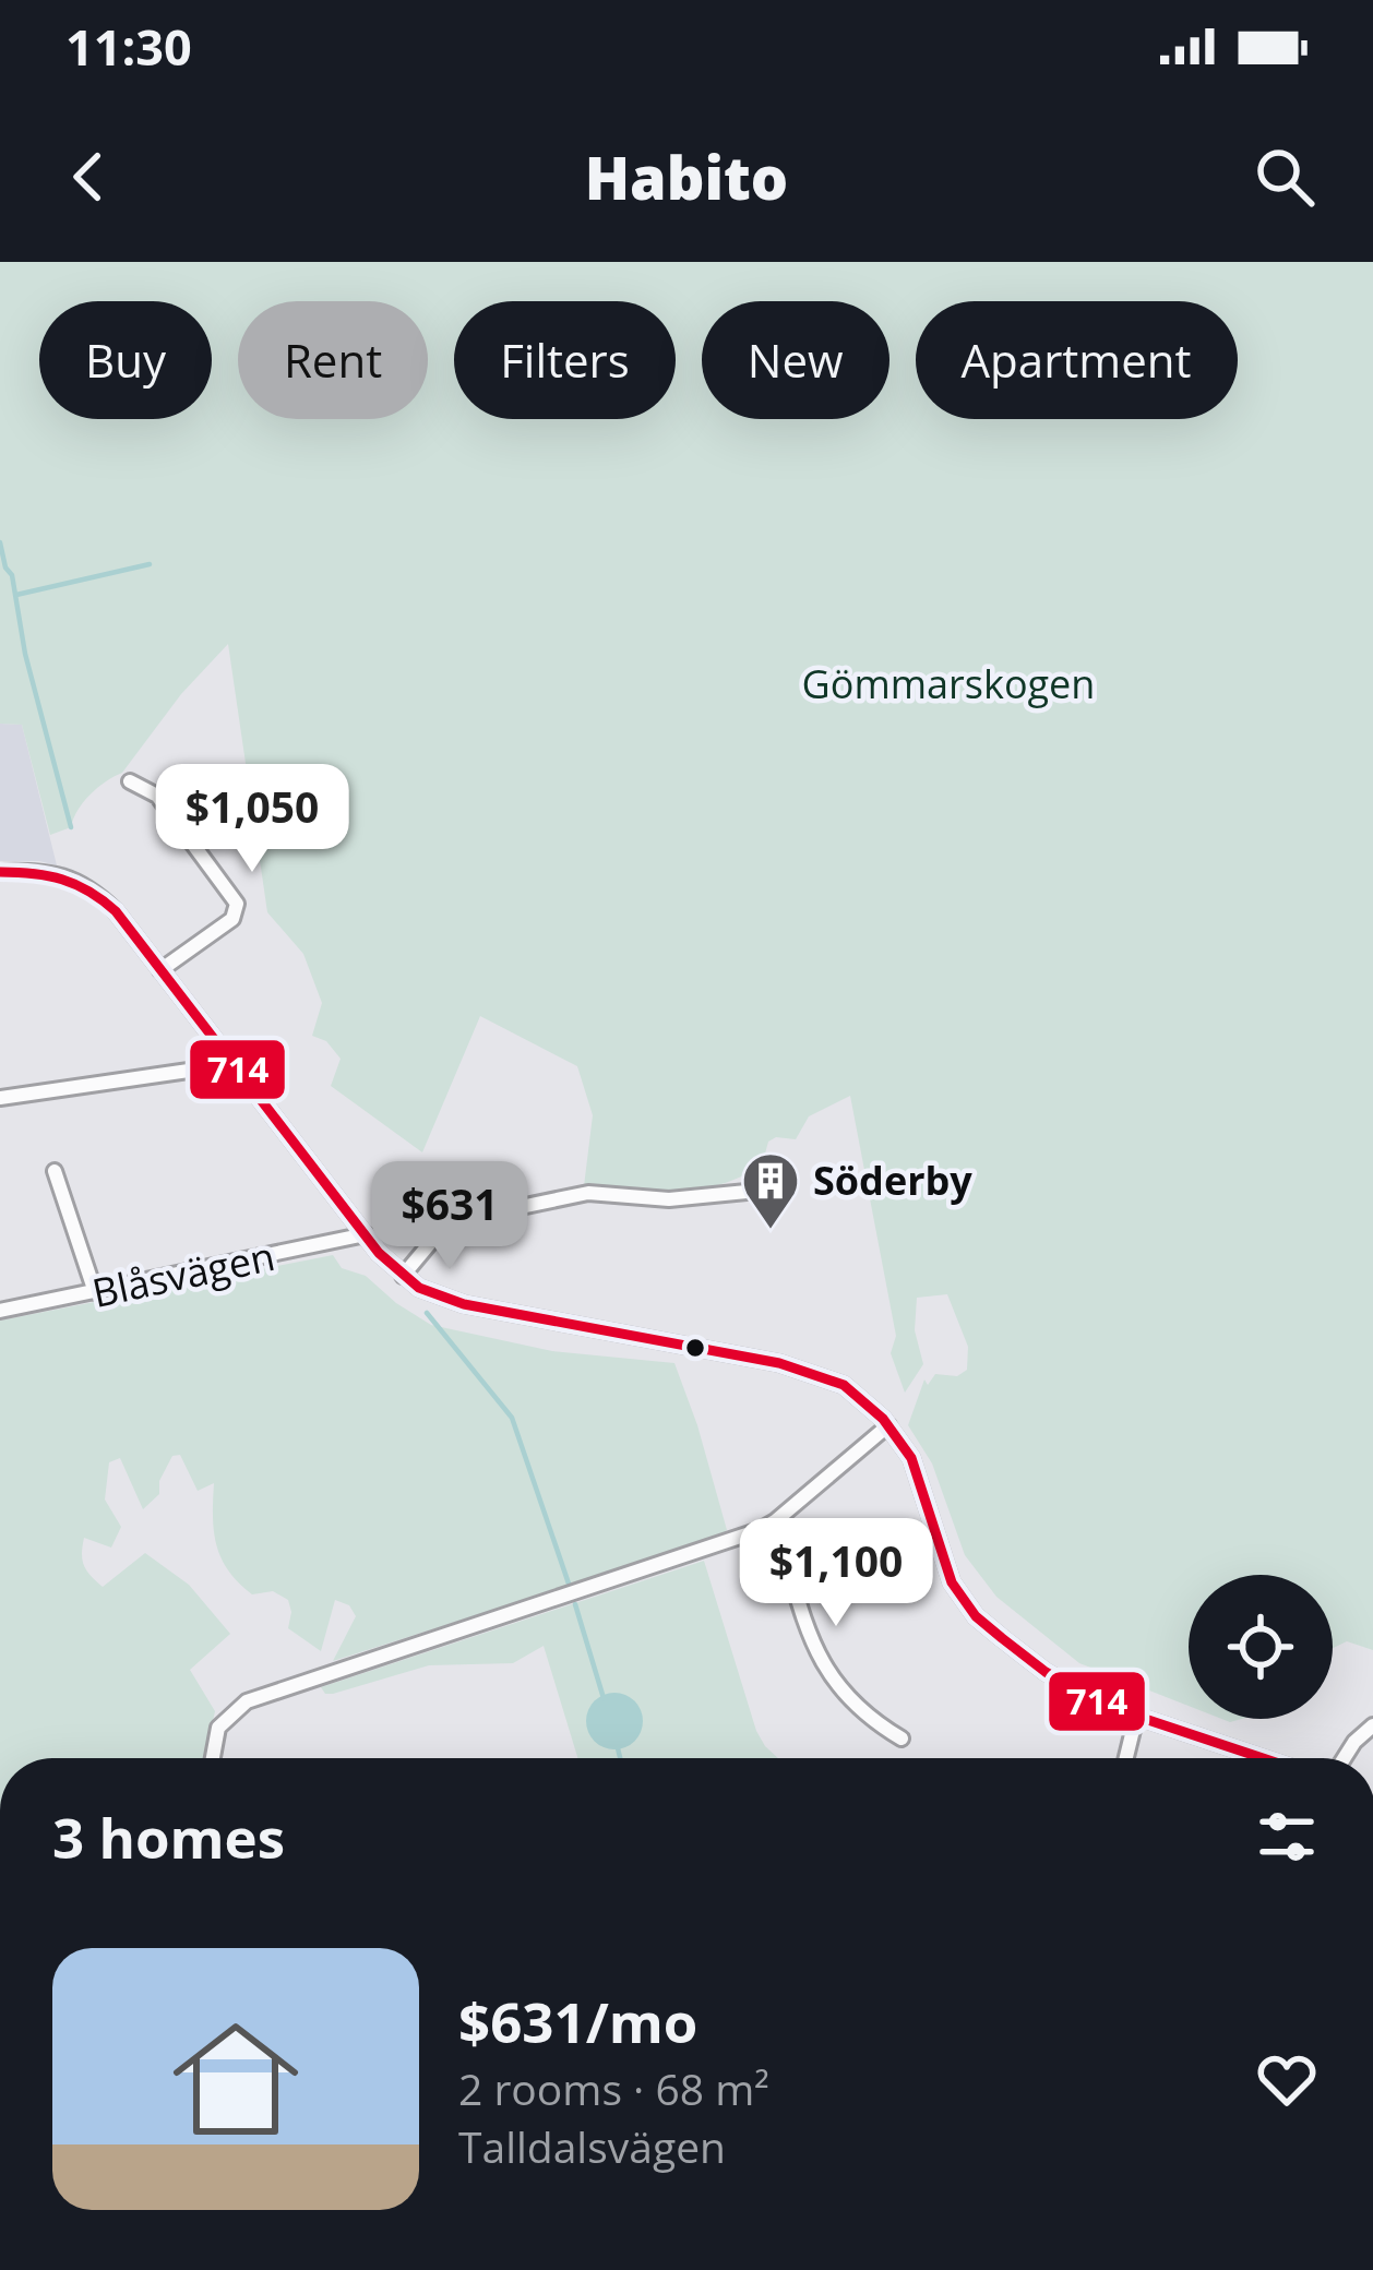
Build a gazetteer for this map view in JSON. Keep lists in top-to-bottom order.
{
  "streets": {
    "street": ["Blåsvägen"]
  },
  "parks": ["Gömmarskogen"],
  "places": {
    "building": ["Söderby"]
  },
  "lines": ["transit line 714"],
  "page": {
    "status": "11:30",
    "header": "Habito",
    "chip": [
      "Buy",
      "Rent",
      "Filters",
      "New",
      "Apartment"
    ],
    "price": ["$1,050", "$631", "$1,100"],
    "heading": "3 homes",
    "list": [
      {
        "name": "$631/mo",
        "note": "2 rooms · 68 m² · Talldalsvägen"
      }
    ]
  }
}
